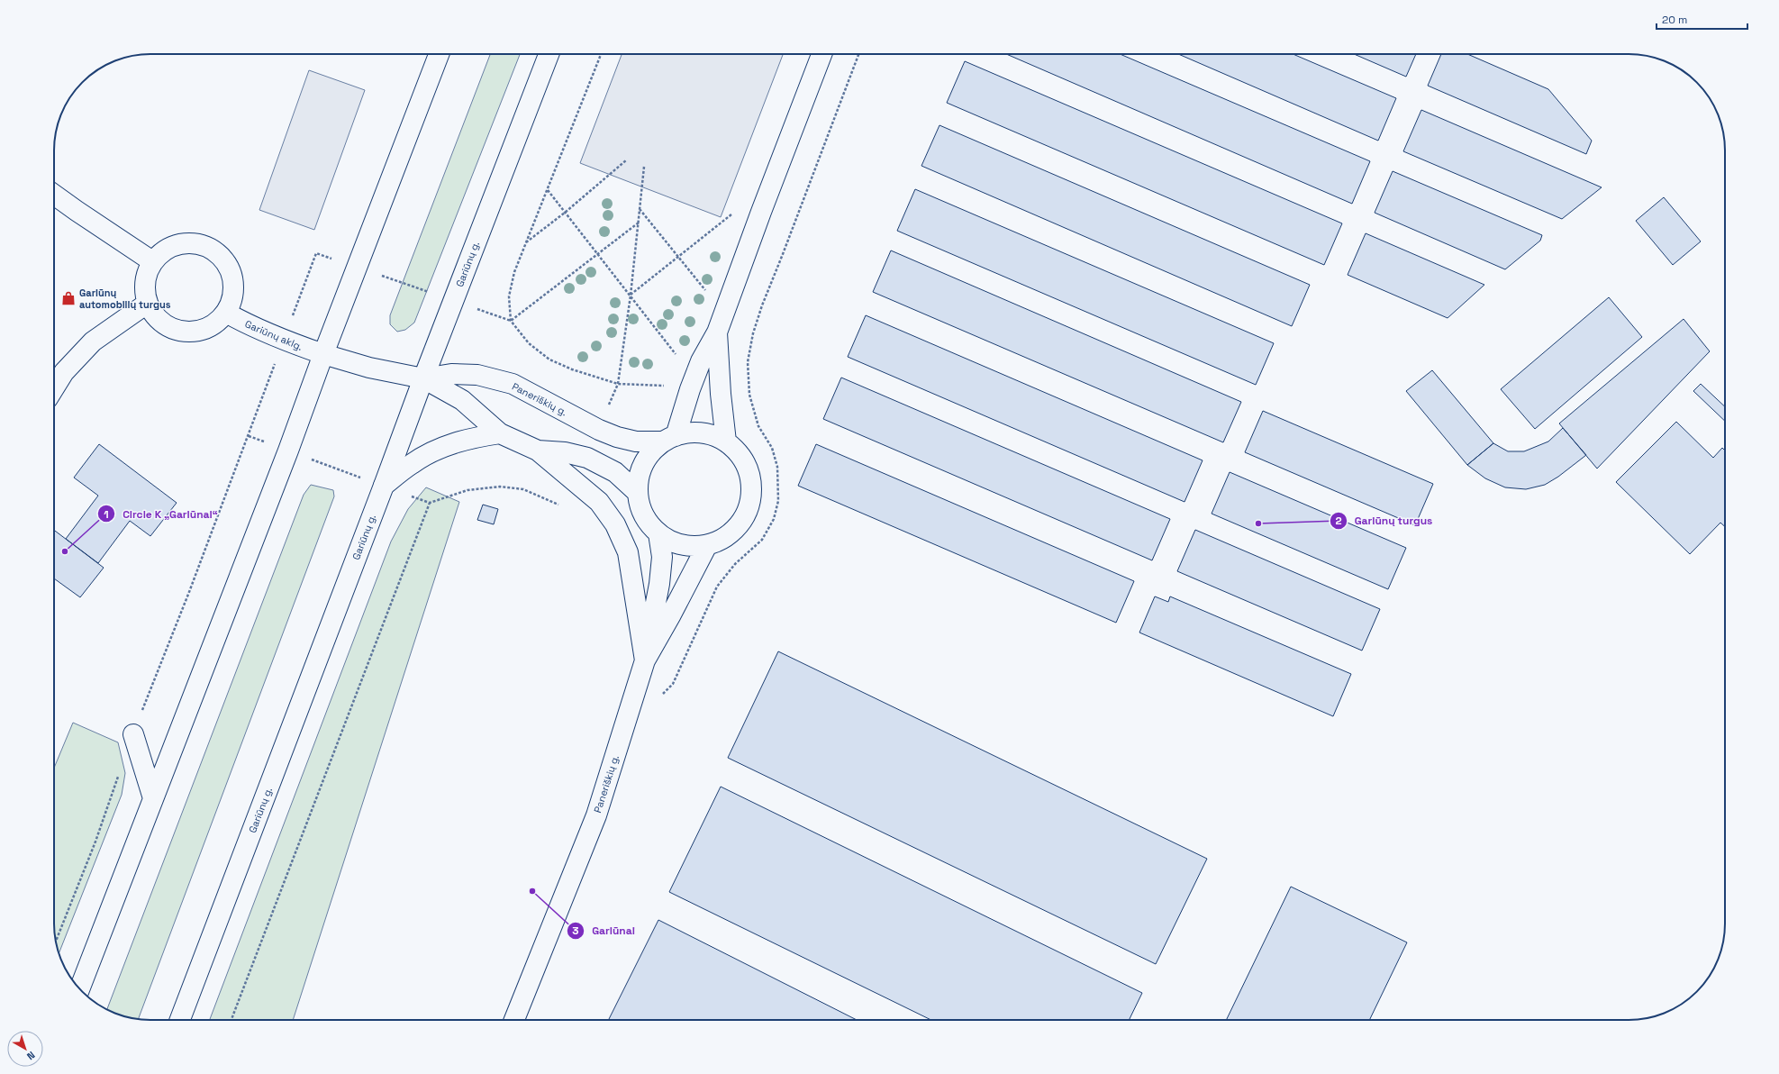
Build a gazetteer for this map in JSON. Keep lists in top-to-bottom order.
{
  "streets": {
    "main road": ["Gariūnų g.", "Gariūnų aklg.", "Paneriškių g."]
  },
  "crossings": [
    ["Gariūnų g.", "Gariūnų aklg."],
    ["Gariūnų g.", "Paneriškių g."],
    ["Gariūnų aklg.", "Paneriškių g."]
  ],
  "places": {
    "shop": ["Gariūnų automobilių turgus"],
    "other": ["Gariūnų turgus", "Circle K „Gariūnai“", "Gariūnai"]
  },
  "scale_bar": "20 m",
  "north": "bottom right"
}
